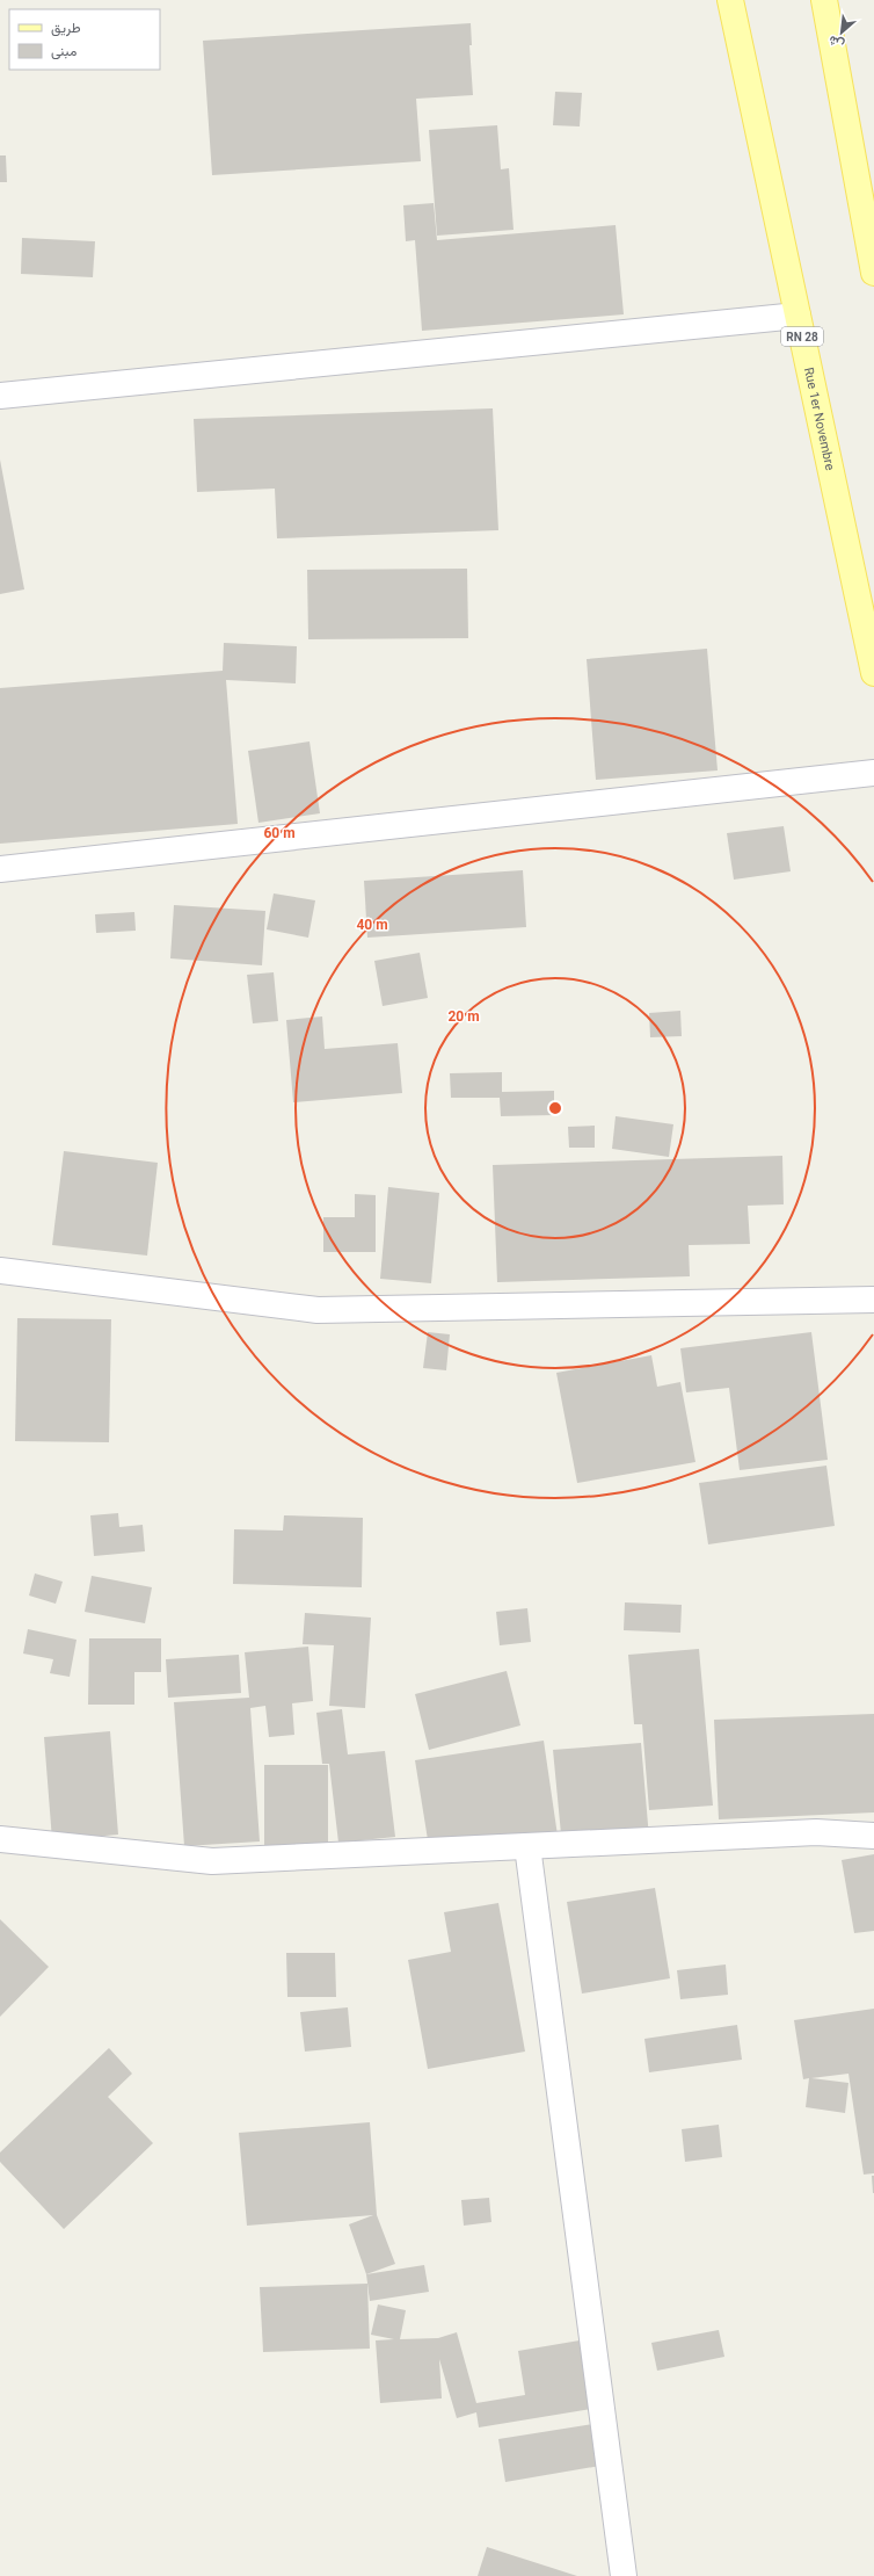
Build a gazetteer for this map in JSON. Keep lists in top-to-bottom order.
{
  "streets": {
    "main road": ["RN 28", "Rue 1er Novembre"]
  },
  "legend": ["طريق", "مبنى"],
  "north": "bottom left",
  "rings": ["60 m", "40 m", "20 m"]
}
